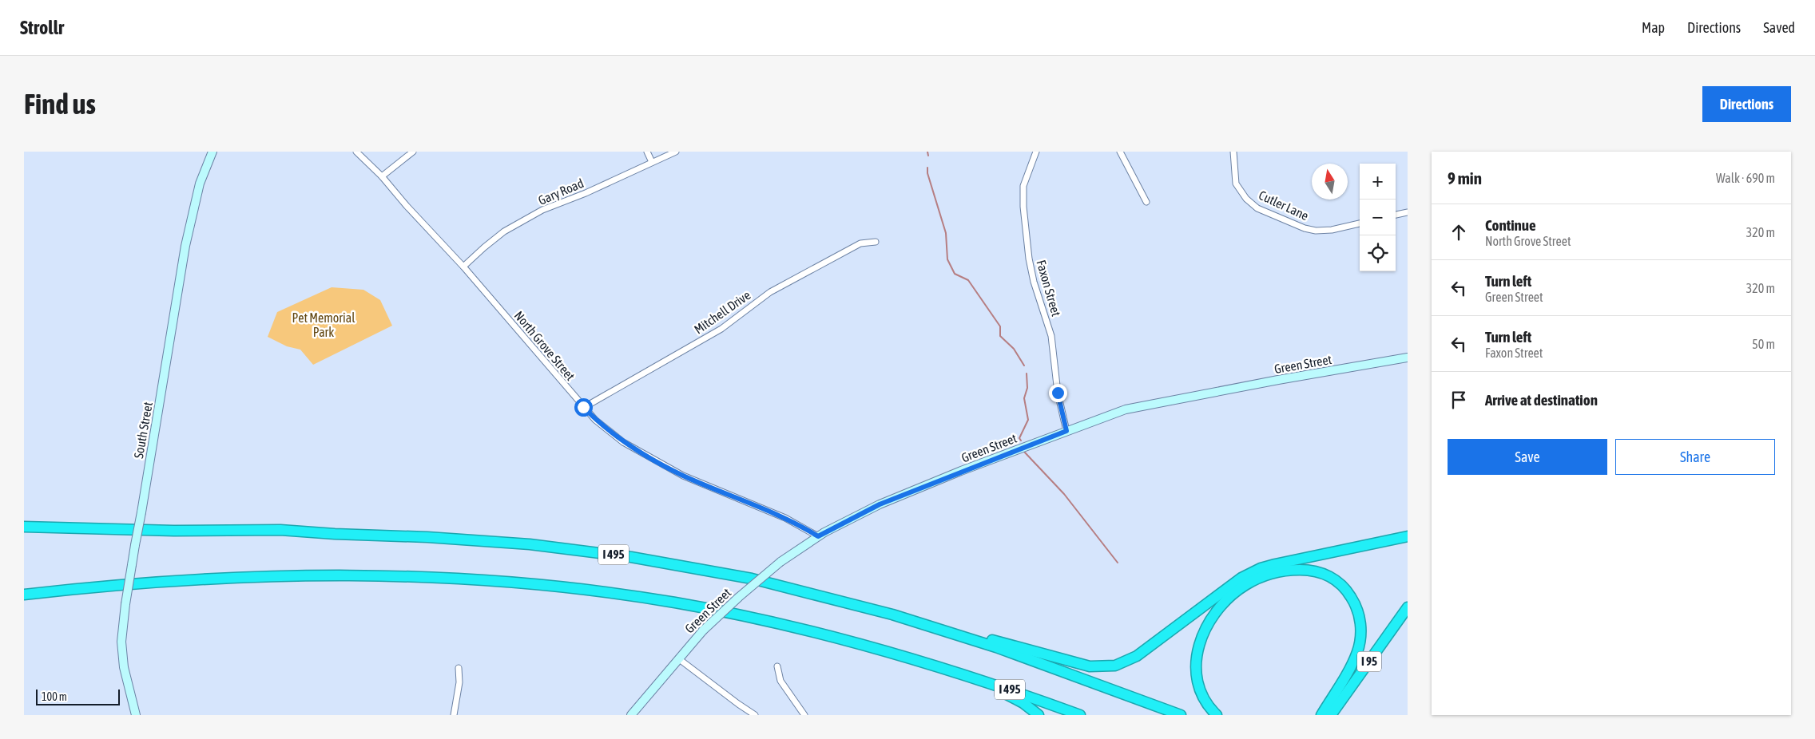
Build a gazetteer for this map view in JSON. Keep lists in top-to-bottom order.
{
  "streets": {
    "highway": ["I 495", "I 95"],
    "main road": ["Green Street", "South Street"],
    "street": [
      "Gary Road",
      "Cutler Lane",
      "Faxon Street",
      "Mitchell Drive",
      "North Grove Street"
    ]
  },
  "crossings": [
    ["Gary Road", "North Grove Street"],
    ["Faxon Street", "Green Street"],
    ["Mitchell Drive", "North Grove Street"],
    ["North Grove Street", "Green Street"]
  ],
  "parks": ["Pet Memorial Park"],
  "scale_bar": "100 m",
  "north": "top",
  "page": {
    "header": "Strollr",
    "nav": ["Map", "Directions", "Saved"],
    "buttons": [
      "Directions",
      ["Save", "Share"]
    ],
    "title": "Find us",
    "heading": ["9 min", "Walk · 690 m"],
    "map_buttons": ["+", "−"],
    "list": [
      ["Continue", "North Grove Street", "320 m"],
      ["Turn left", "Green Street", "320 m"],
      ["Turn left", "Faxon Street", "50 m"],
      "Arrive at destination"
    ],
    "scale": "100 m"
  }
}
